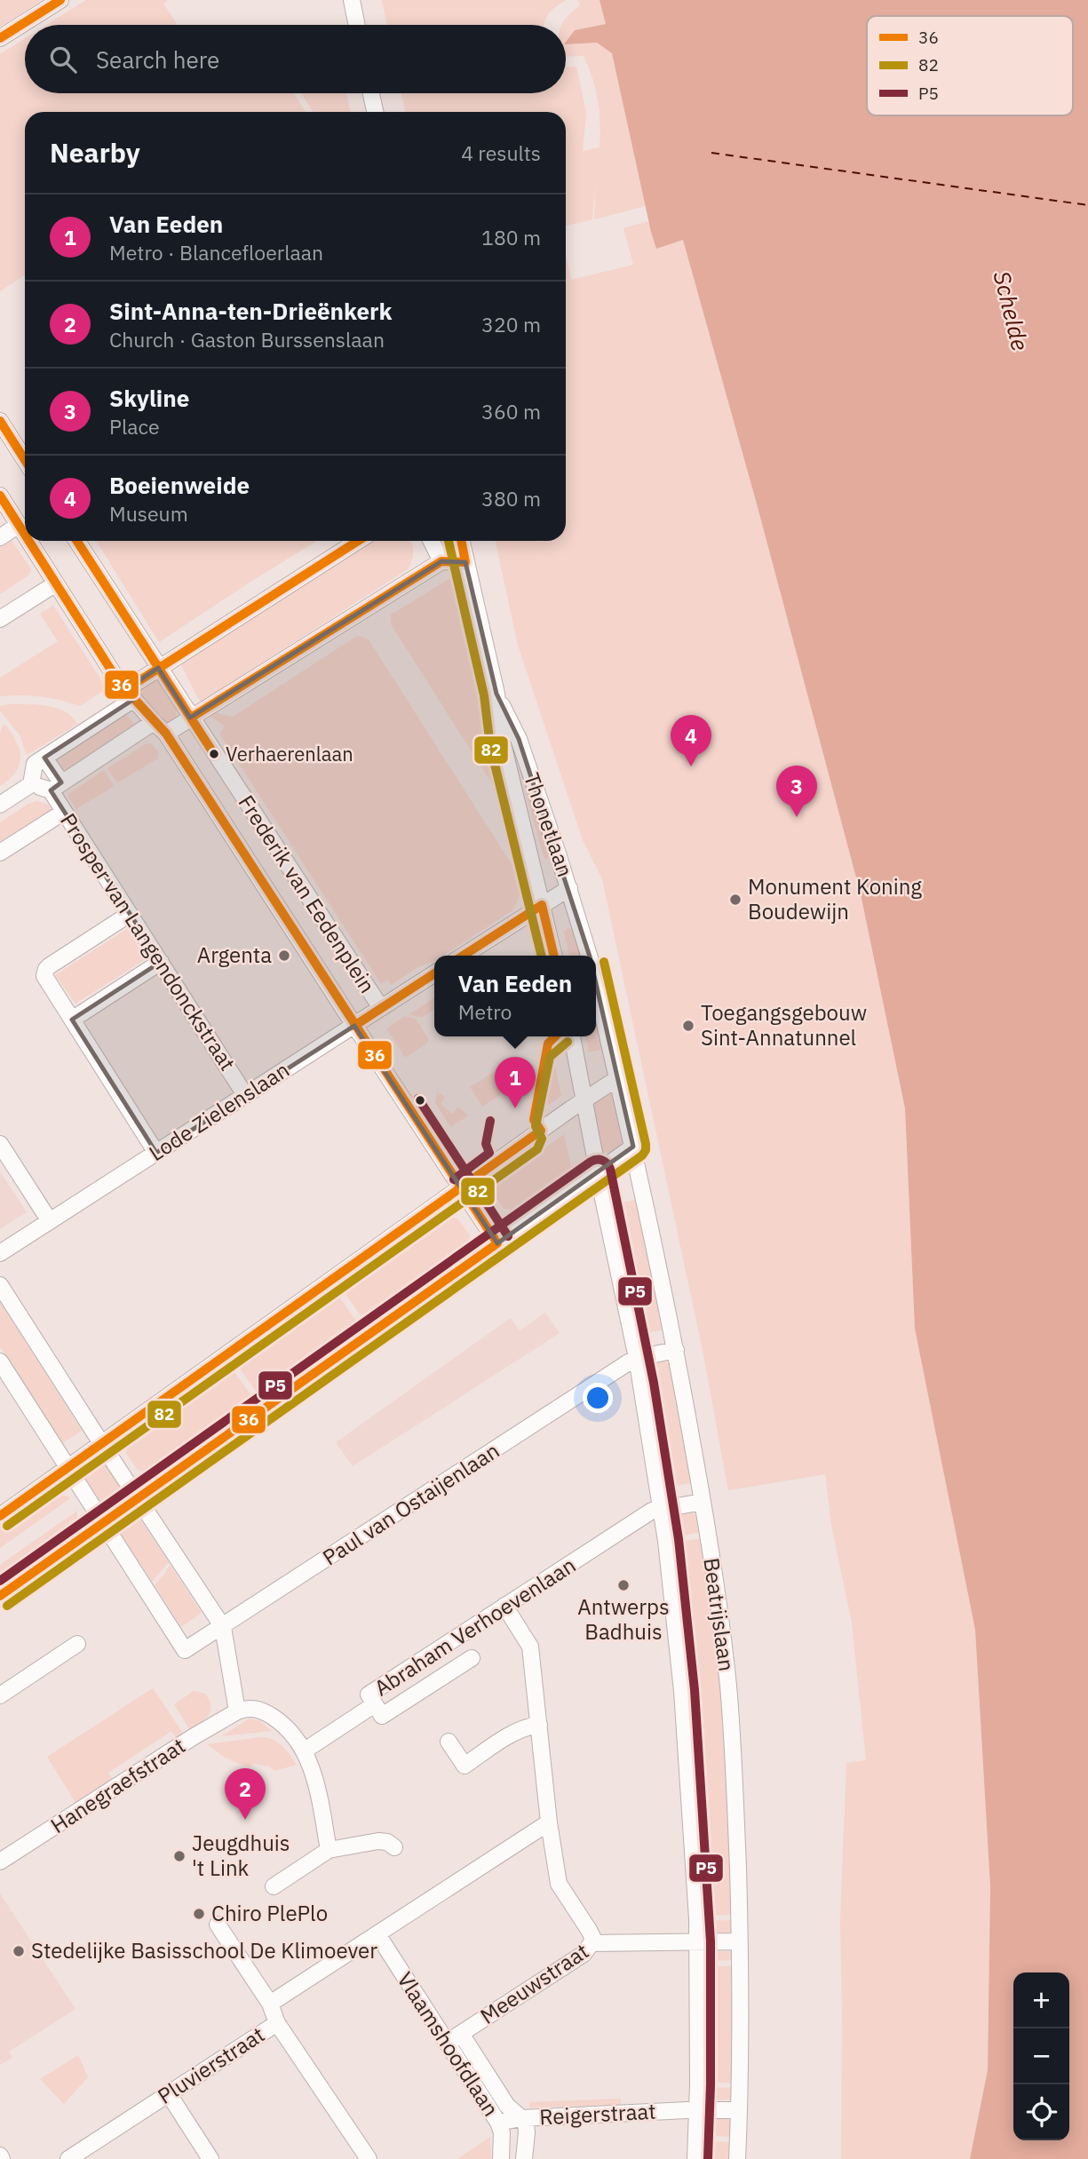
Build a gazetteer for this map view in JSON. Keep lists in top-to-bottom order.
{
  "streets": {
    "street": [
      "Thonetlaan",
      "Frederik van Eedenplein",
      "Prosper van Langendonckstraat",
      "Lode Zielenslaan",
      "Paul van Ostaijenlaan",
      "Beatrijslaan",
      "Abraham Verhoevenlaan",
      "Hanegraefstraat",
      "Meeuwstraat",
      "Vlaamshoofdlaan",
      "Pluvierstraat",
      "Reigerstraat"
    ]
  },
  "crossings": [
    ["Thonetlaan", "Beatrijslaan"],
    ["Frederik van Eedenplein", "Lode Zielenslaan"],
    ["Prosper van Langendonckstraat", "Lode Zielenslaan"],
    ["Paul van Ostaijenlaan", "Beatrijslaan"],
    ["Beatrijslaan", "Abraham Verhoevenlaan"],
    ["Beatrijslaan", "Meeuwstraat"],
    ["Beatrijslaan", "Reigerstraat"],
    ["Meeuwstraat", "Vlaamshoofdlaan"],
    ["Vlaamshoofdlaan", "Pluvierstraat"],
    ["Vlaamshoofdlaan", "Reigerstraat"]
  ],
  "water": ["Schelde"],
  "places": [
    "Verhaerenlaan",
    "Monument Koning Boudewijn",
    "Argenta",
    "Toegangsgebouw Sint-Annatunnel",
    "Antwerps Badhuis",
    "Jeugdhuis 't Link",
    "Chiro PlePlo",
    "Stedelijke Basisschool De Klimoever"
  ],
  "lines": ["transit line 36", "transit line 82", "transit line P5"],
  "legend": ["36", "82", "P5"],
  "page": {
    "search": "Search here",
    "heading": ["Nearby", "4 results"],
    "list": [
      {
        "mark": "1",
        "name": "Van Eeden",
        "note": "Metro · Blancefloerlaan",
        "value": "180 m"
      },
      {
        "mark": "2",
        "name": "Sint-Anna-ten-Drieënkerk",
        "note": "Church · Gaston Burssenslaan",
        "value": "320 m"
      },
      {
        "mark": "3",
        "name": "Skyline",
        "note": "Place",
        "value": "360 m"
      },
      {
        "mark": "4",
        "name": "Boeienweide",
        "note": "Museum",
        "value": "380 m"
      }
    ],
    "pins": [
      "4",
      "3",
      "1",
      "2"
    ],
    "popup": ["Van Eeden", "Metro"],
    "map_buttons": ["+", "−"]
  }
}
